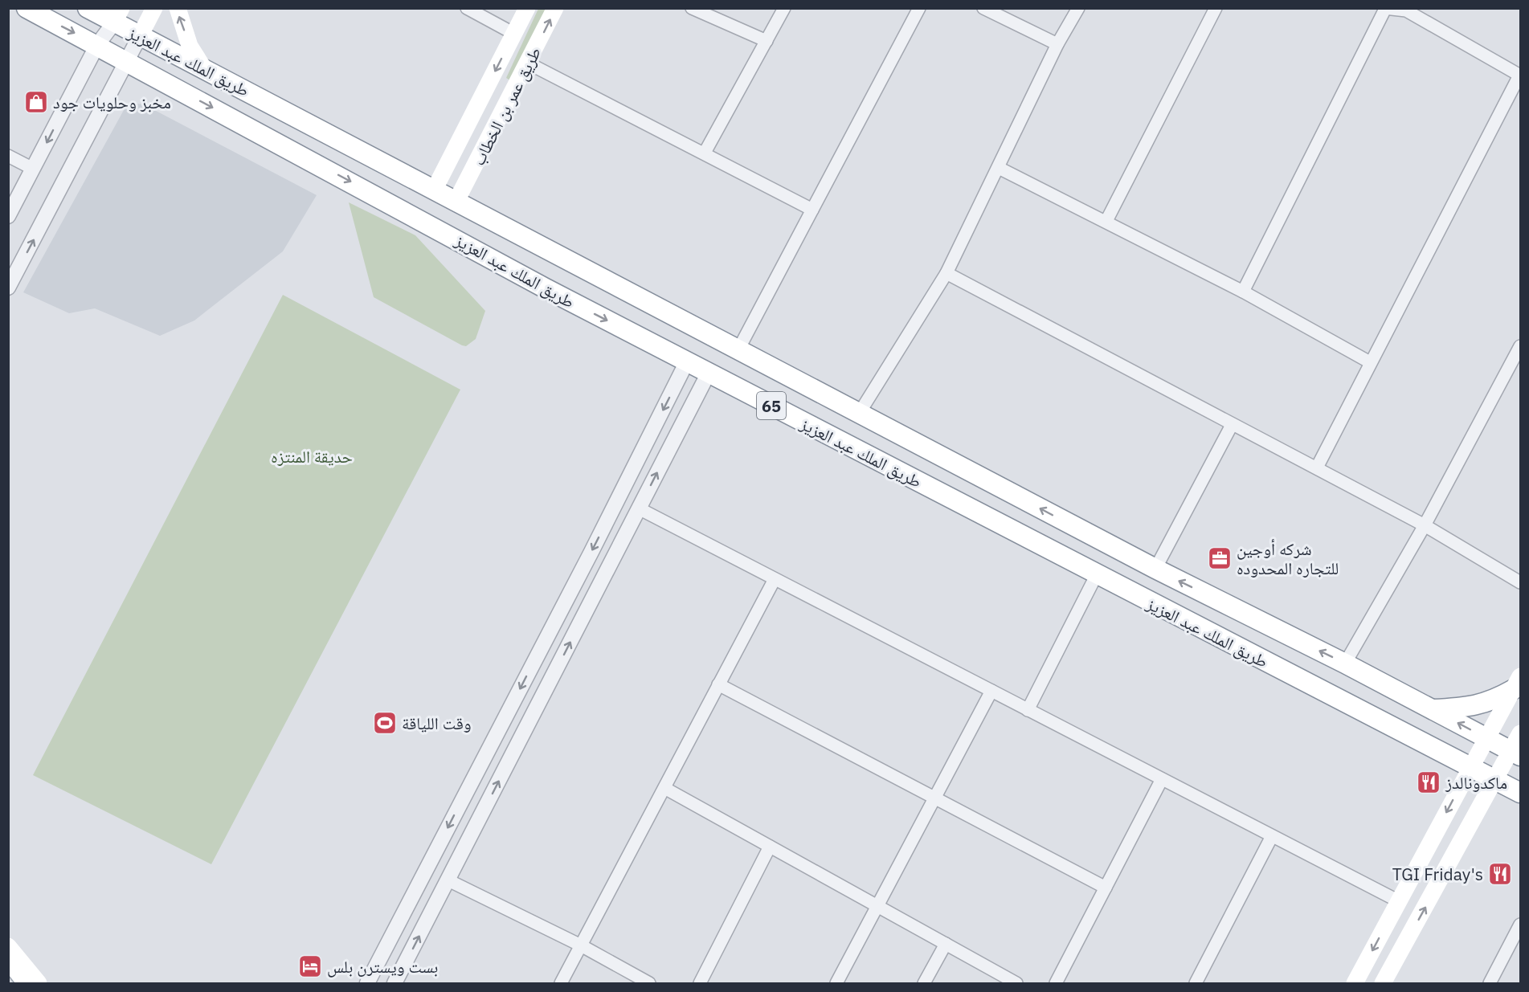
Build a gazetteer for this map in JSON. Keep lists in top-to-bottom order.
{
  "streets": {
    "main road": ["طريق الملك عبد العزيز", "طريق عمر بن الخطاب", "65"]
  },
  "crossings": [
    ["طريق الملك عبد العزيز", "طريق عمر بن الخطاب"]
  ],
  "parks": ["حديقة المنتزه"],
  "places": {
    "shop": ["مخبز وحلويات جود"],
    "office": ["شركه أوجين للتجاره المحدوده"],
    "sports": ["وقت اللياقة"],
    "restaurant": ["ماكدونالدز", "TGI Friday's"],
    "hotel": ["بست ويسترن بلس"]
  }
}
